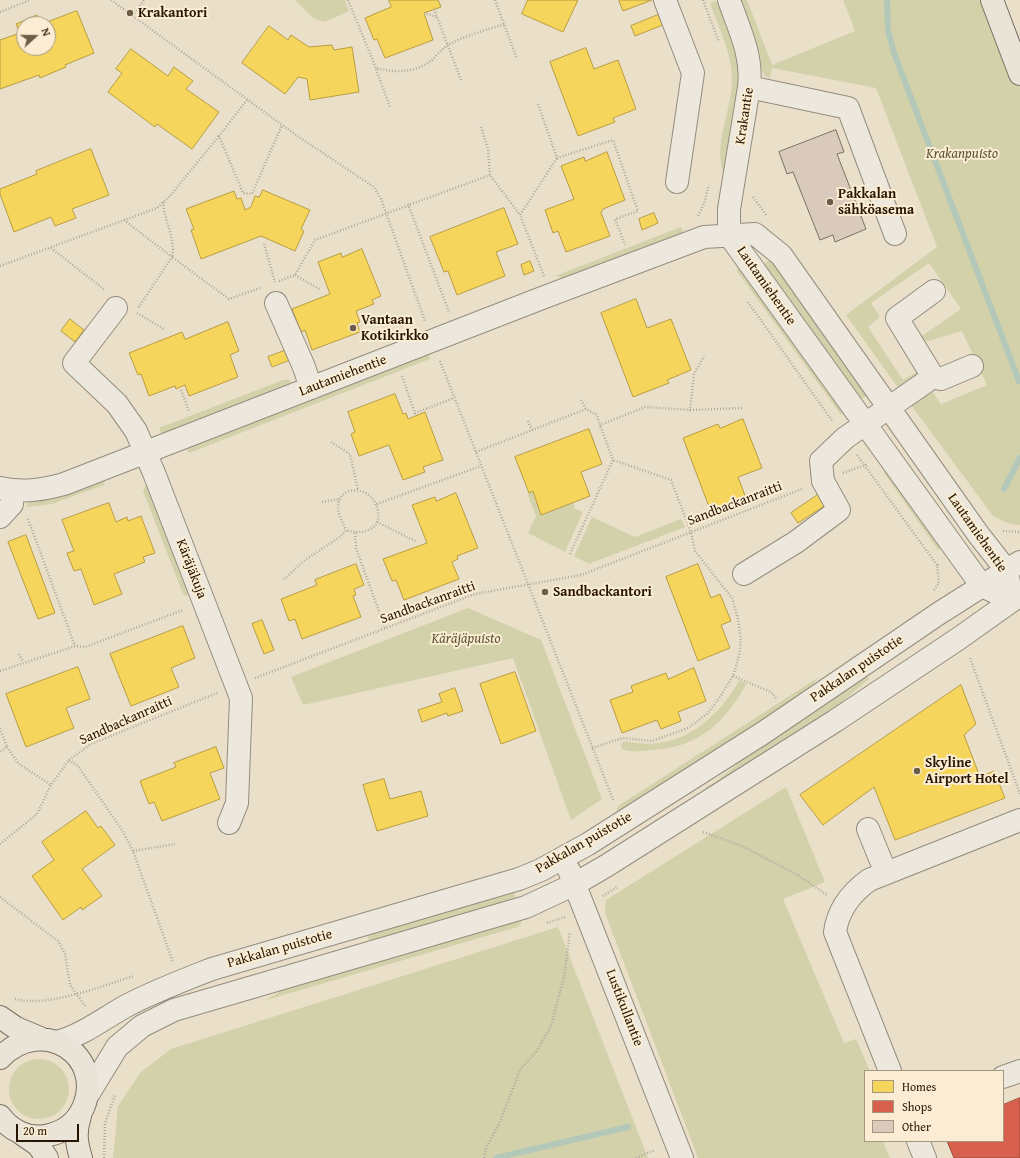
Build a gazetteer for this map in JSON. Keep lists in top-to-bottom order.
{
  "streets": {
    "street": [
      "Krakantie",
      "Lautamiehentie",
      "Käräjäkuja",
      "Pakkalan puistotie",
      "Lustikullantie"
    ],
    "path": ["Sandbackanraitti"]
  },
  "crossings": [
    ["Krakantie", "Lautamiehentie"],
    ["Lautamiehentie", "Sandbackanraitti"],
    ["Lautamiehentie", "Käräjäkuja"],
    ["Lautamiehentie", "Pakkalan puistotie"],
    ["Sandbackanraitti", "Käräjäkuja"],
    ["Pakkalan puistotie", "Lustikullantie"]
  ],
  "parks": ["Krakanpuisto", "Käräjäpuisto"],
  "places": [
    "Krakantori",
    "Pakkalan sähköasema",
    "Vantaan Kotikirkko",
    "Sandbackantori",
    "Skyline Airport Hotel"
  ],
  "legend": ["Homes", "Shops", "Other"],
  "scale_bar": "20 m",
  "north": "right"
}
